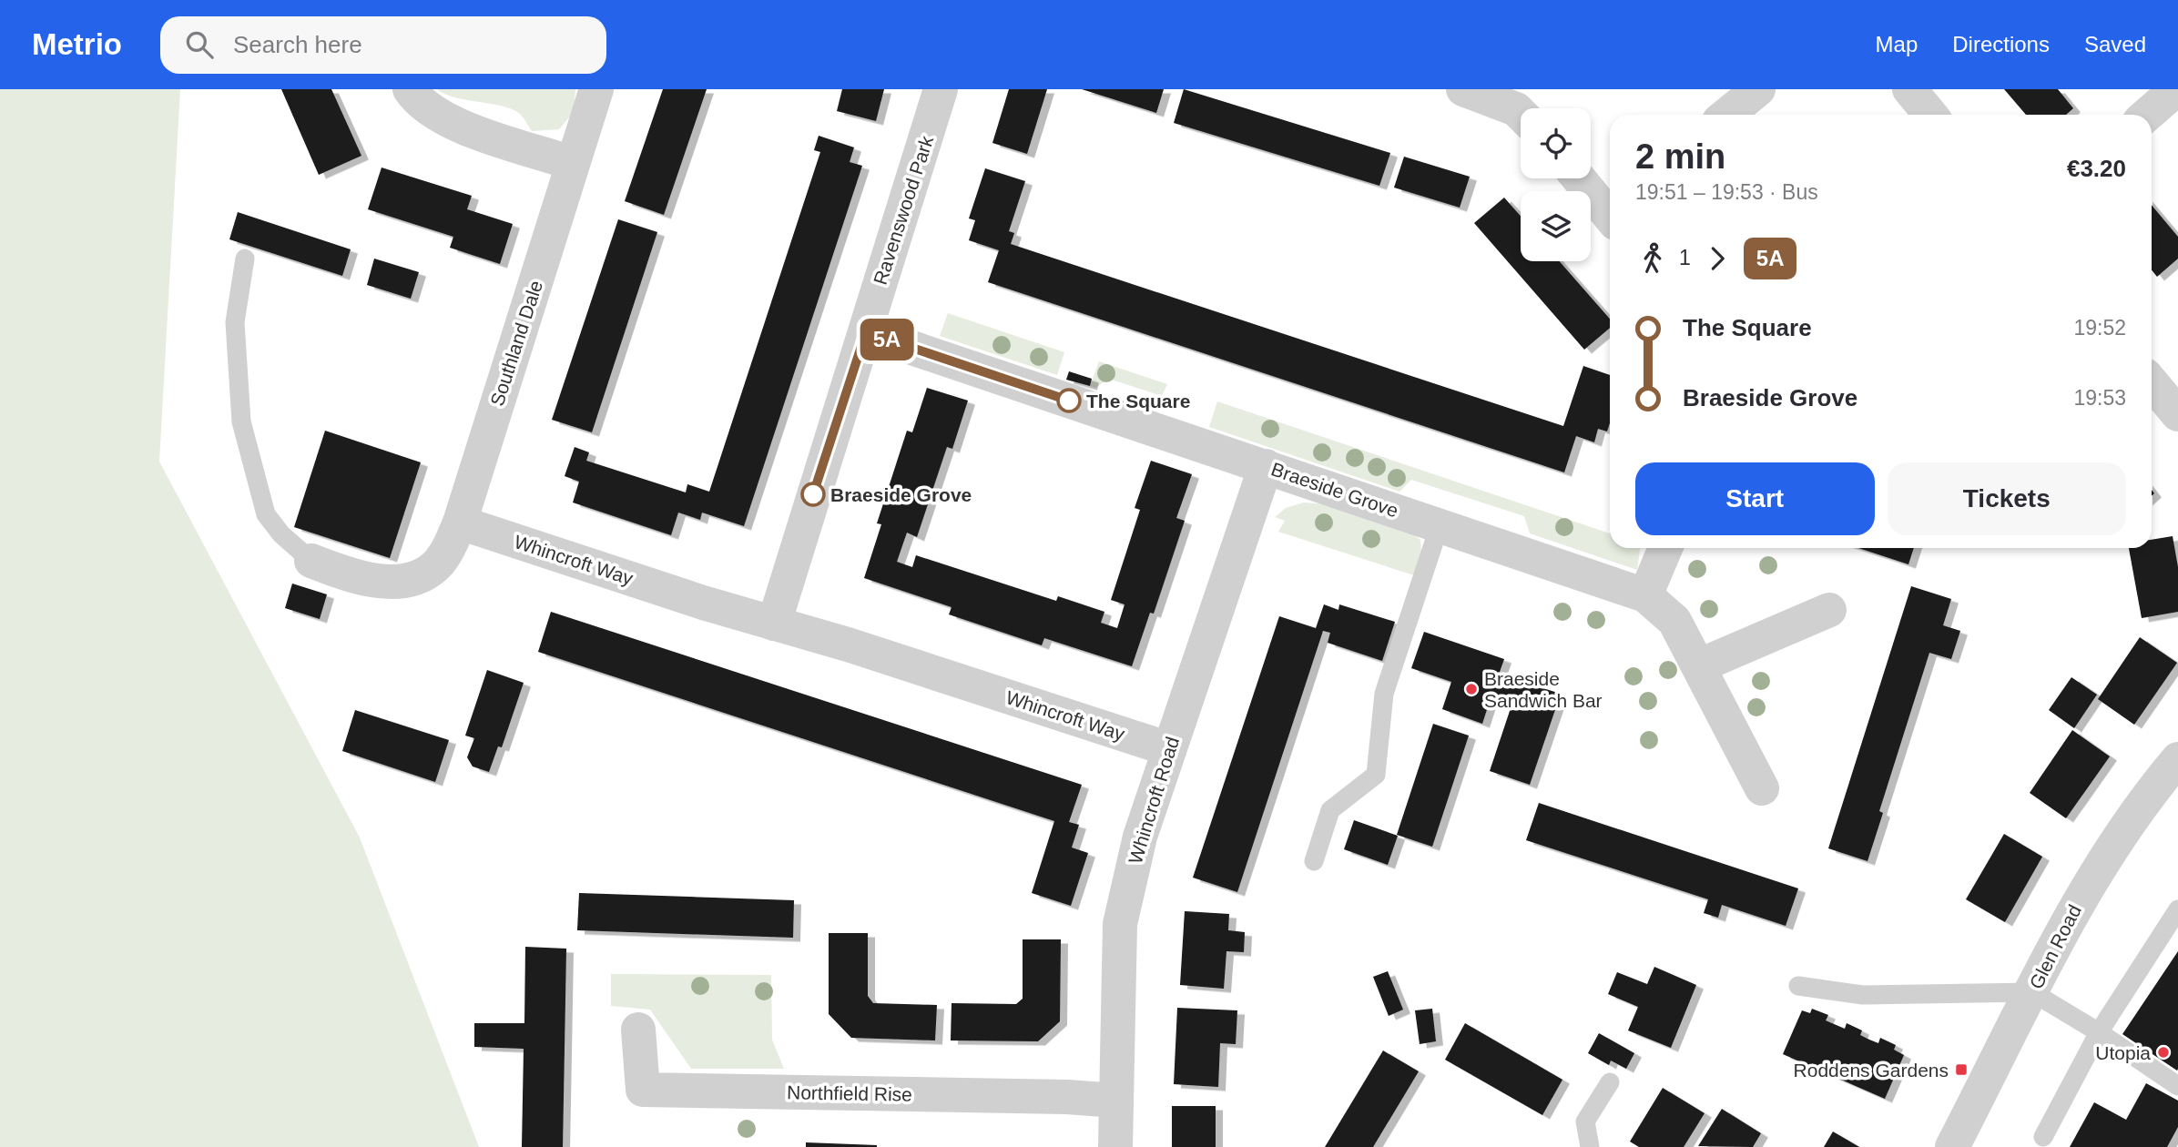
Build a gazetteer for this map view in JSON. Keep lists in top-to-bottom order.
{
  "streets": {
    "street": [
      "Ravenswood Park",
      "Southland Dale",
      "Braeside Grove",
      "Whincroft Way",
      "Whincroft Road",
      "Glen Road",
      "Northfield Rise"
    ]
  },
  "crossings": [
    ["Ravenswood Park", "Braeside Grove"],
    ["Ravenswood Park", "Whincroft Way"],
    ["Southland Dale", "Whincroft Way"],
    ["Braeside Grove", "Whincroft Road"],
    ["Whincroft Way", "Whincroft Road"],
    ["Whincroft Road", "Northfield Rise"]
  ],
  "places": {
    "other": [
      "The Square",
      "Braeside Grove",
      "Braeside Sandwich Bar",
      "Utopia"
    ],
    "transit": ["Roddens Gardens"]
  },
  "lines": ["bus line 5A"],
  "page": {
    "header": "Metrio",
    "search": "Search here",
    "nav": ["Map", "Directions", "Saved"],
    "on_map": "5A",
    "heading": ["2 min", "19:51 – 19:53 · Bus", "€3.20"],
    "legs": ["1", "5A"],
    "list": [
      {
        "name": "The Square",
        "value": "19:52"
      },
      {
        "name": "Braeside Grove",
        "value": "19:53"
      }
    ],
    "buttons": ["Start", "Tickets"]
  }
}
